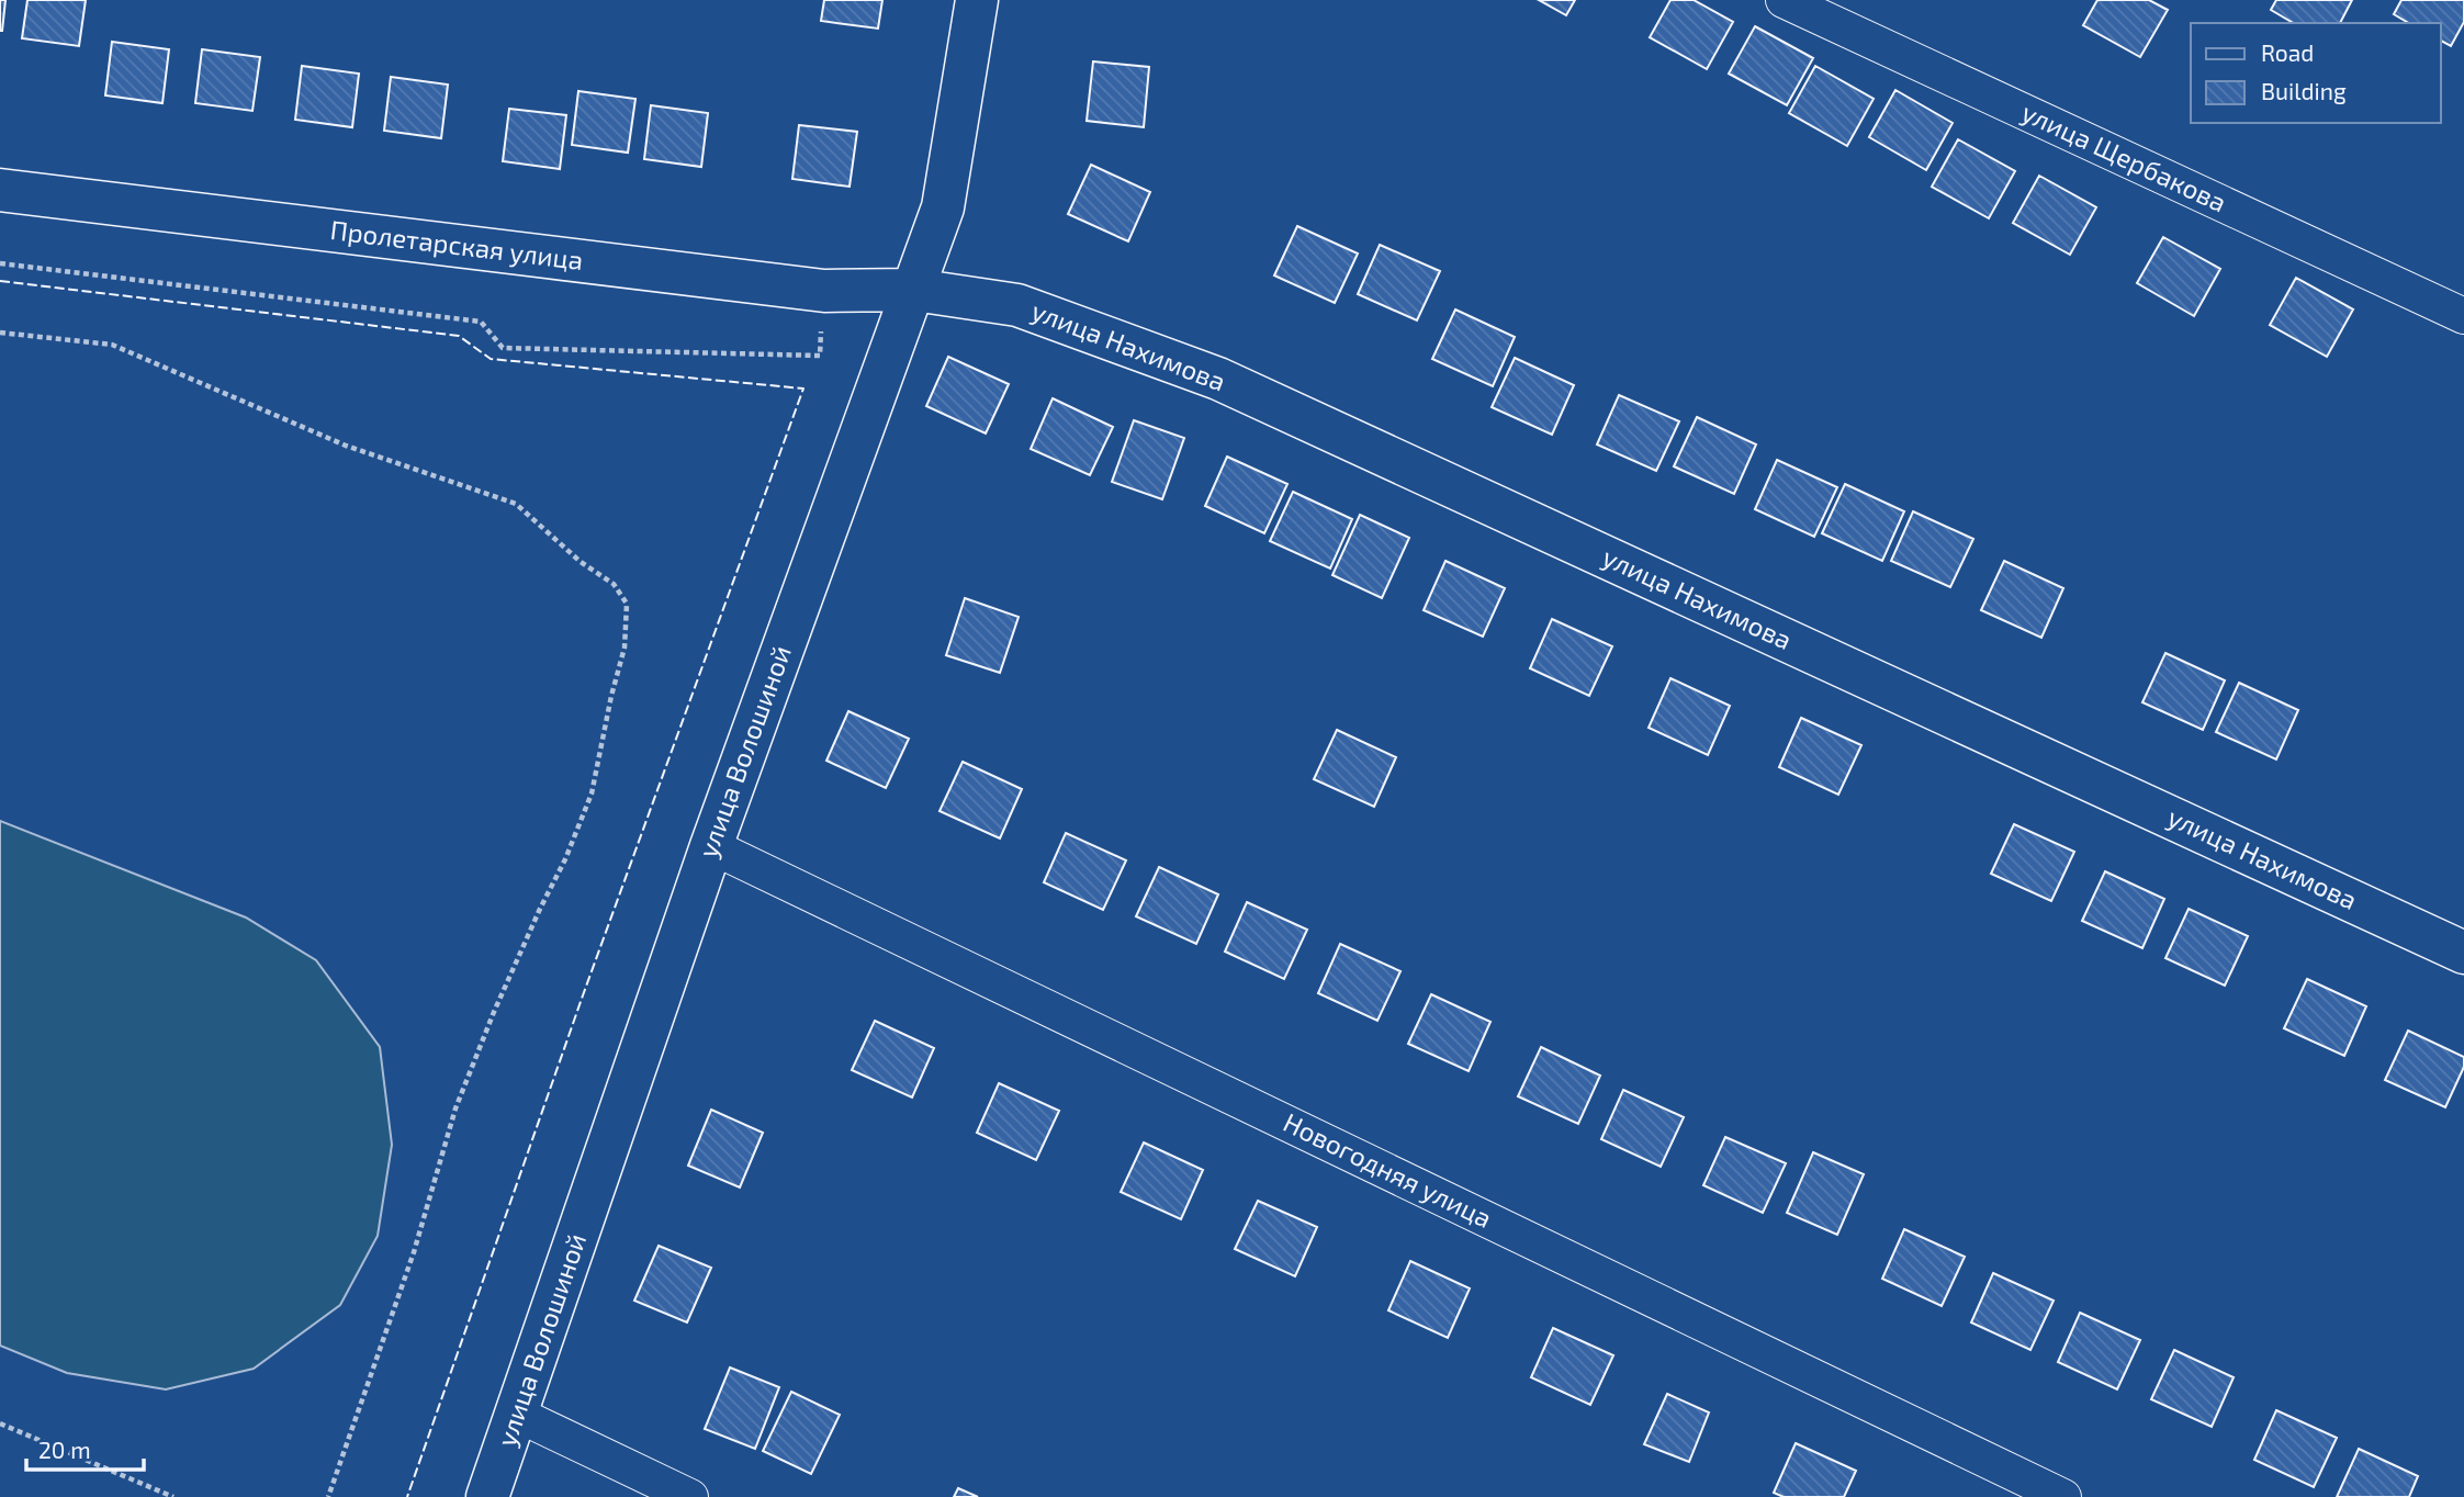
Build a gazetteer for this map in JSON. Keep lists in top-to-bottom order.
{
  "streets": {
    "main road": ["Пролетарская улица", "улица Нахимова", "улица Волошиной"],
    "street": ["улица Щербакова", "Новогодняя улица"]
  },
  "crossings": [
    ["Пролетарская улица", "улица Нахимова"],
    ["Пролетарская улица", "улица Волошиной"],
    ["улица Нахимова", "улица Волошиной"],
    ["улица Волошиной", "Новогодняя улица"]
  ],
  "legend": ["Road", "Building"],
  "scale_bar": "20 m"
}
